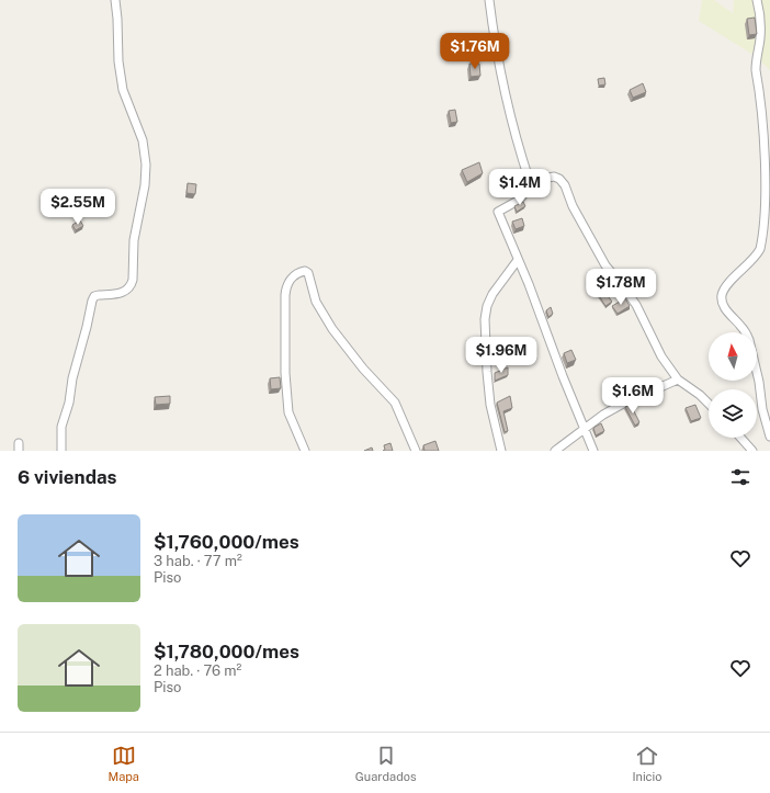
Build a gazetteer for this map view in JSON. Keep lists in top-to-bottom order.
{
  "north": "top",
  "page": {
    "price": [
      "$1.76M",
      "$1.4M",
      "$2.55M",
      "$1.78M",
      "$1.96M",
      "$1.6M"
    ],
    "heading": "6 viviendas",
    "list": [
      {
        "name": "$1,760,000/mes",
        "note": "3 hab. · 77 m² · Piso"
      },
      {
        "name": "$1,780,000/mes",
        "note": "2 hab. · 76 m² · Piso"
      }
    ],
    "tabs": ["Mapa", "Guardados", "Inicio"]
  }
}
